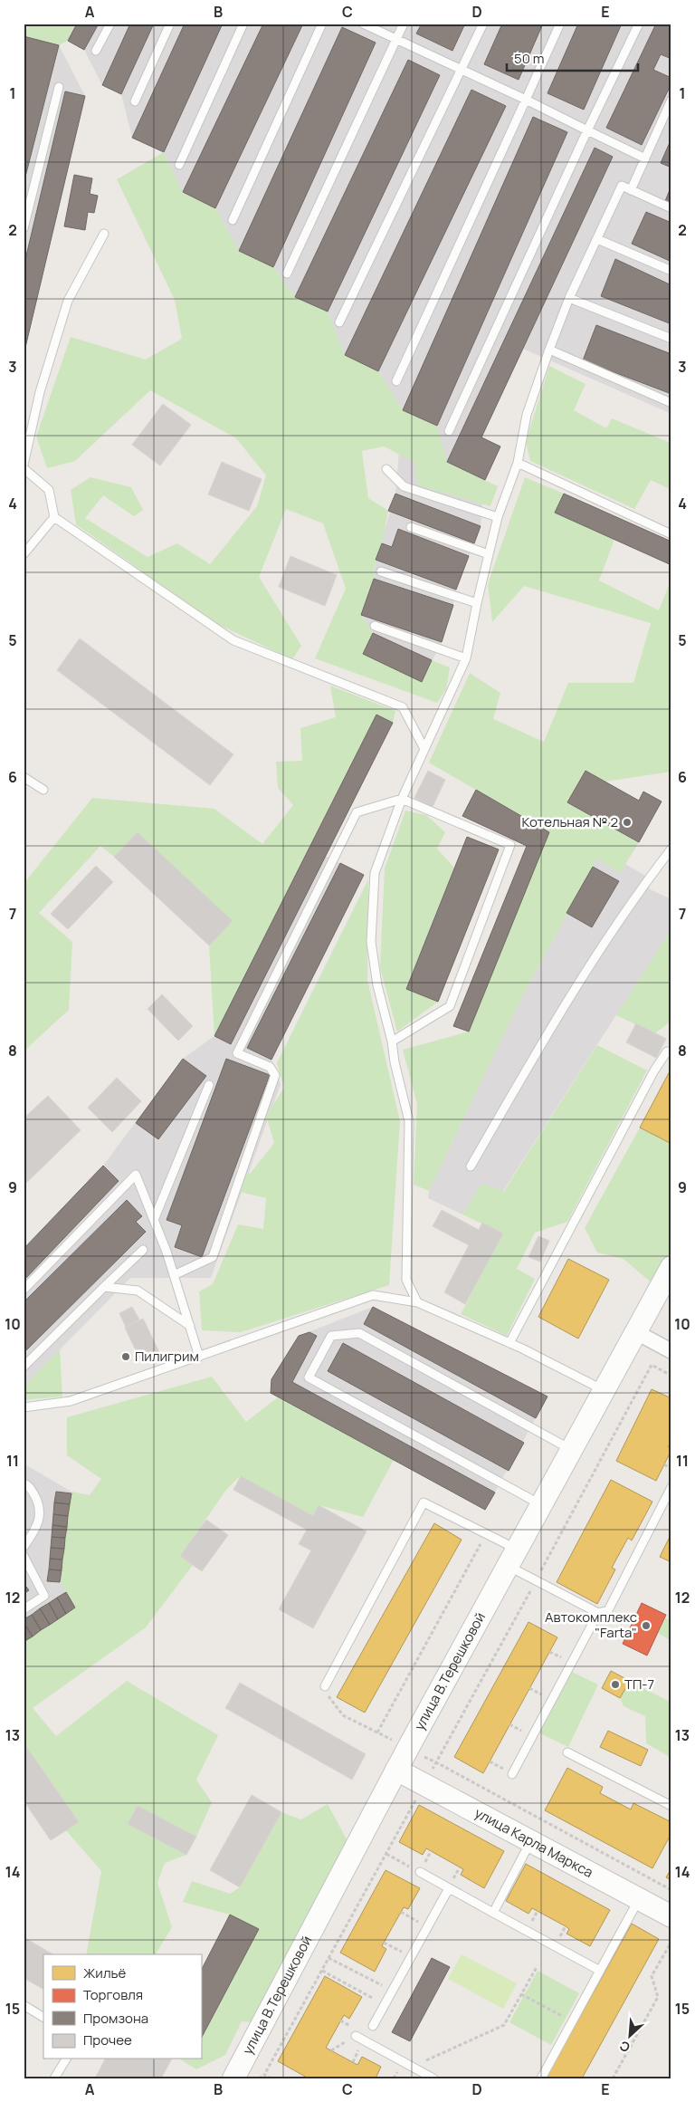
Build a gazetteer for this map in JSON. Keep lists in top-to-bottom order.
{
  "streets": {
    "main road": ["улица В.Терешковой", "улица Карла Маркса"]
  },
  "crossings": [
    ["улица В.Терешковой", "улица Карла Маркса"]
  ],
  "places": [
    "Котельная № 2",
    "Пилигрим",
    "Автокомплекс \"Farta\"",
    "ТП-7"
  ],
  "legend": [
    "Жильё",
    "Торговля",
    "Промзона",
    "Прочее"
  ],
  "scale_bar": "50 m",
  "north": "bottom left",
  "grid": {
    "columns": [
      "A",
      "B",
      "C",
      "D",
      "E"
    ],
    "rows": [
      "1",
      "2",
      "3",
      "4",
      "5",
      "6",
      "7",
      "8",
      "9",
      "10",
      "11",
      "12",
      "13",
      "14",
      "15"
    ]
  }
}
